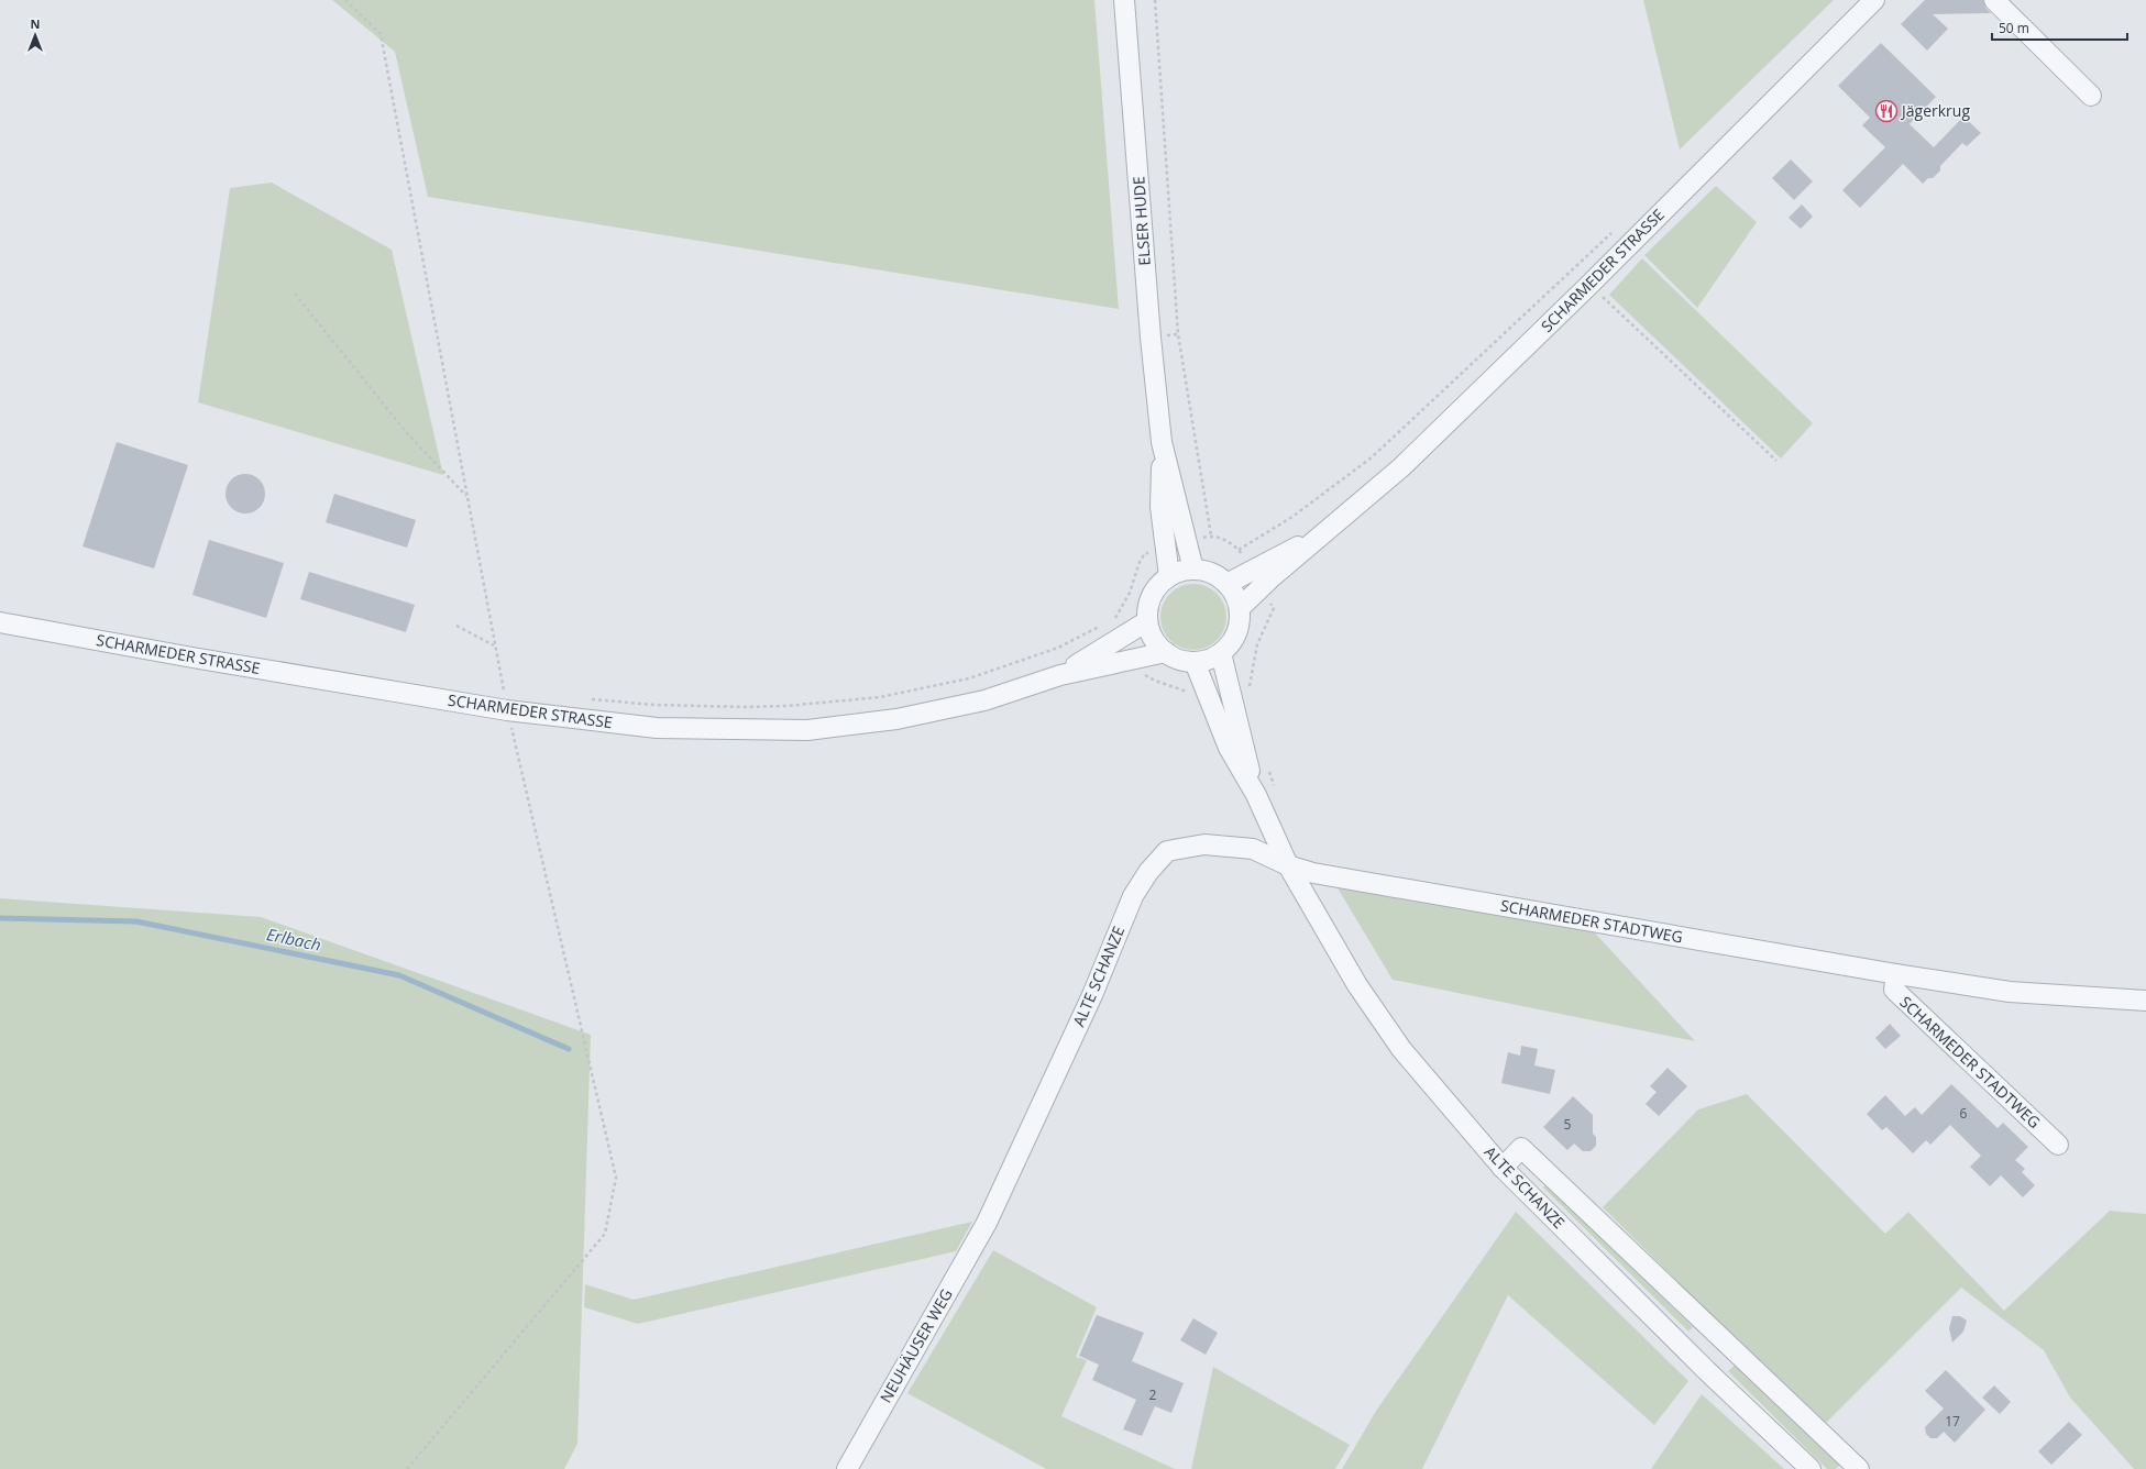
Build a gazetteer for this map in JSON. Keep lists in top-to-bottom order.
{
  "streets": {
    "street": [
      "ELSER HUDE",
      "SCHARMEDER STRASSE",
      "SCHARMEDER STADTWEG",
      "ALTE SCHANZE",
      "NEUHÄUSER WEG"
    ]
  },
  "crossings": [
    ["ELSER HUDE", "SCHARMEDER STRASSE"],
    ["ELSER HUDE", "ALTE SCHANZE"],
    ["SCHARMEDER STRASSE", "ALTE SCHANZE"],
    ["SCHARMEDER STADTWEG", "ALTE SCHANZE"],
    ["ALTE SCHANZE", "NEUHÄUSER WEG"]
  ],
  "water": ["Erlbach"],
  "places": {
    "restaurant": ["Jägerkrug"]
  },
  "house_numbers": [
    "6",
    "5",
    "2",
    "17"
  ],
  "scale_bar": "50 m",
  "north": "top"
}
